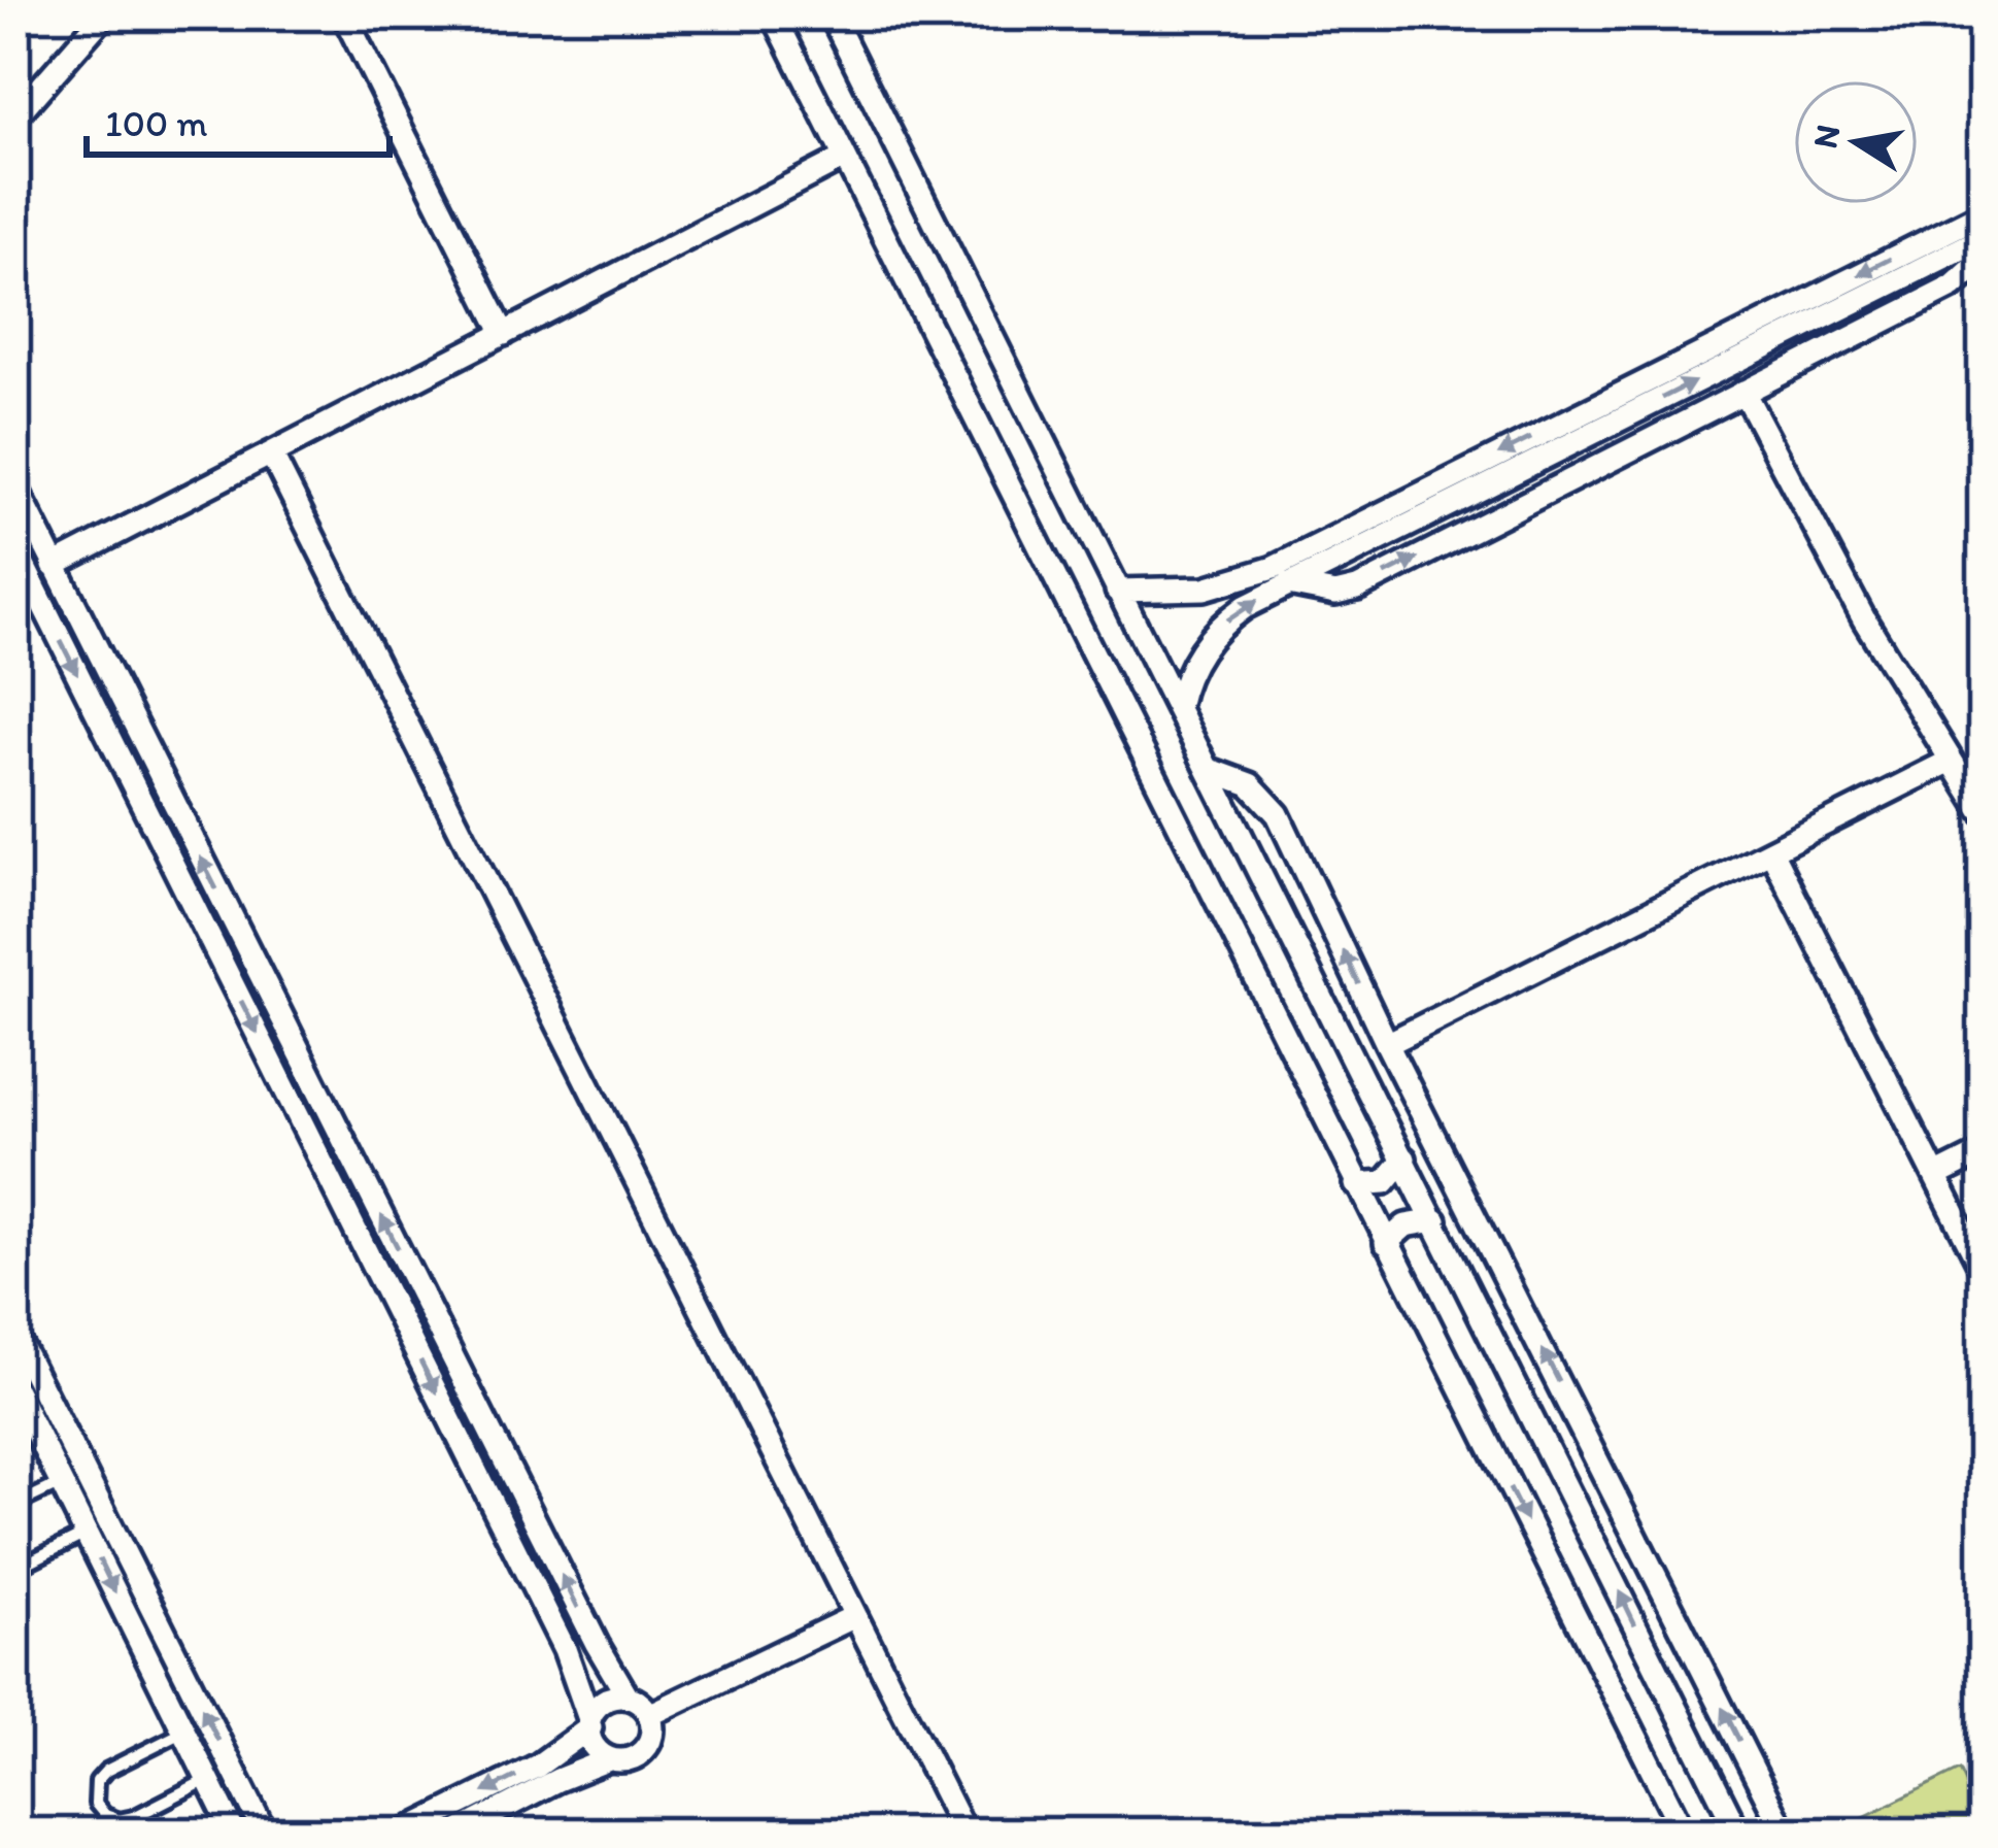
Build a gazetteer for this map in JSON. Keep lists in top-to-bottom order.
{
  "scale_bar": "100 m",
  "north": "left"
}
